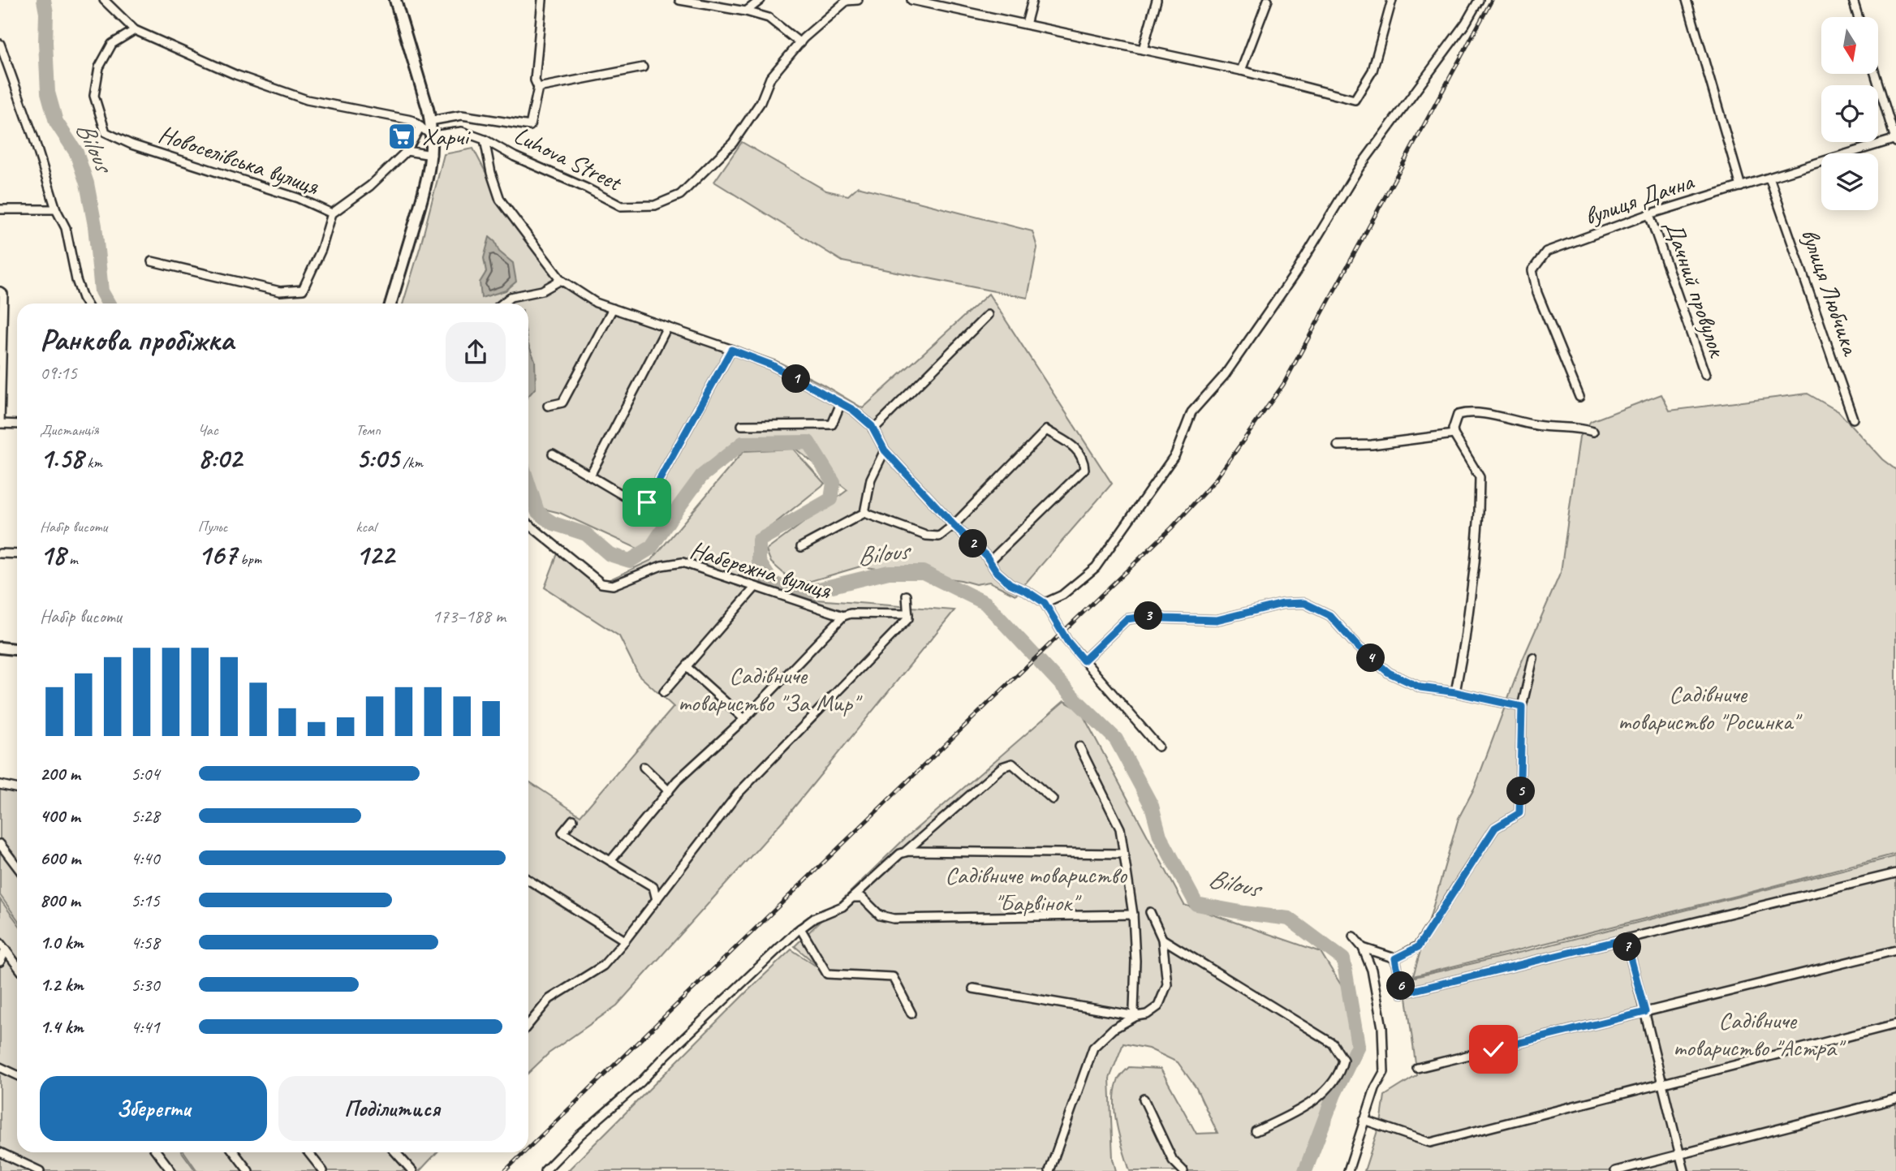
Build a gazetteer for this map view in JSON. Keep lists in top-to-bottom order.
{
  "streets": {
    "street": [
      "Luhova Street",
      "Новоселівська вулиця",
      "вулиця Дачна",
      "Дачний провулок",
      "вулиця Любчика",
      "Набережна вулиця"
    ]
  },
  "crossings": [
    ["вулиця Дачна", "Дачний провулок"],
    ["вулиця Дачна", "вулиця Любчика"]
  ],
  "water": ["Bilous"],
  "parks": [
    "Садівниче товариство \"За Мир\"",
    "Садівниче товариство \"Росинка\"",
    "Садівниче товариство \"Барвінок\"",
    "Садівниче товариство \"Астра\""
  ],
  "places": {
    "supermarket": ["Харчі"]
  },
  "north": "bottom",
  "page": {
    "heading": ["Ранкова пробіжка", "09:15"],
    "pins": [
      "1",
      "2",
      "3",
      "4",
      "5",
      "7",
      "6"
    ],
    "stats": [
      ["Дистанція", "1.58 km"],
      ["Час", "8:02"],
      ["Темп", "5:05 /km"],
      ["Набір висоти", "18 m"],
      ["Пульс", "167 bpm"],
      ["kcal", "122"]
    ],
    "chart": ["Набір висоти", "173–188 m"],
    "list": [
      {
        "name": "200 m",
        "note": "5:04"
      },
      {
        "name": "400 m",
        "note": "5:28"
      },
      {
        "name": "600 m",
        "note": "4:40"
      },
      {
        "name": "800 m",
        "note": "5:15"
      },
      {
        "name": "1.0 km",
        "note": "4:58"
      },
      {
        "name": "1.2 km",
        "note": "5:30"
      },
      {
        "name": "1.4 km",
        "note": "4:41"
      }
    ],
    "buttons": ["Зберегти", "Поділитися"]
  }
}
